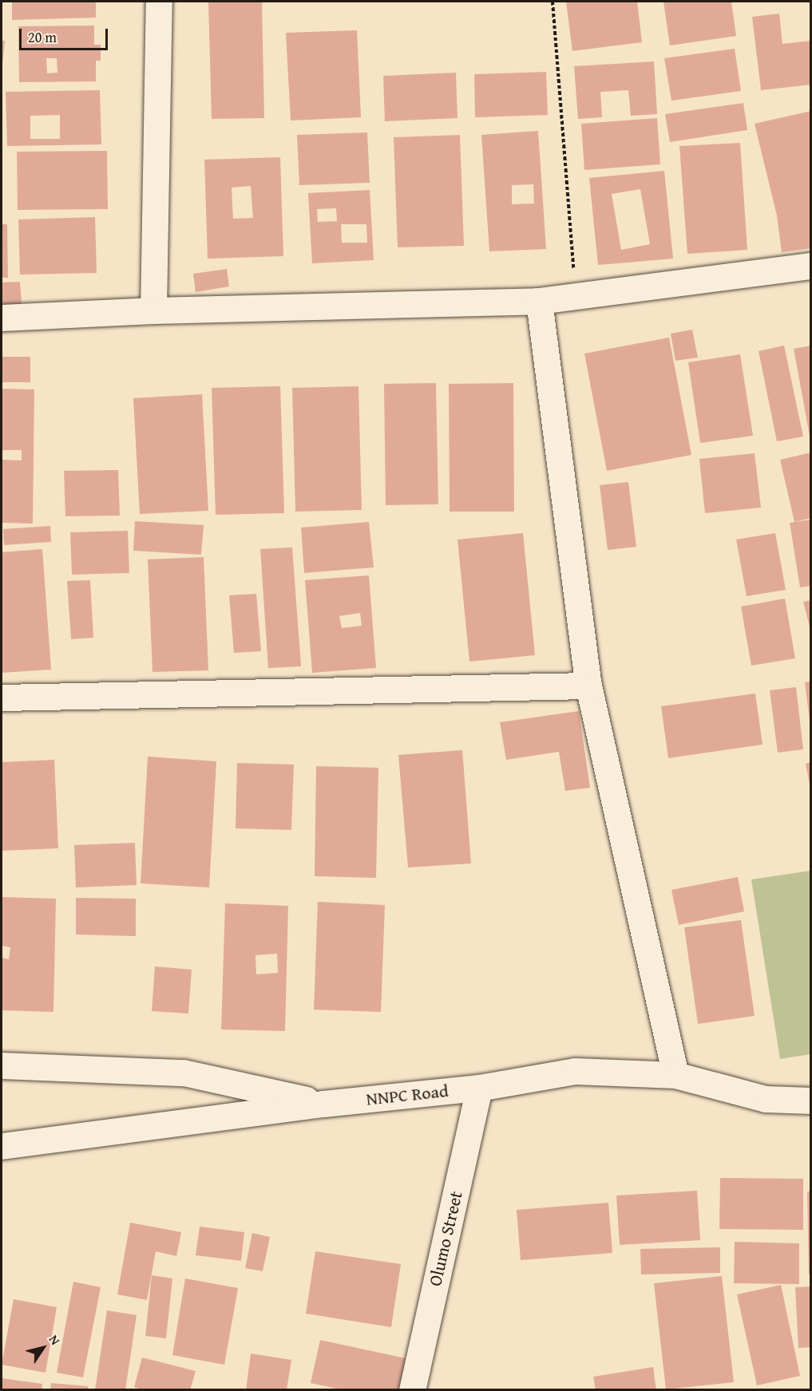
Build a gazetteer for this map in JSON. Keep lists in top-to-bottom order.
{
  "streets": {
    "street": ["NNPC Road", "Olumo Street"]
  },
  "crossings": [
    ["NNPC Road", "Olumo Street"]
  ],
  "scale_bar": "20 m",
  "north": "top right"
}
